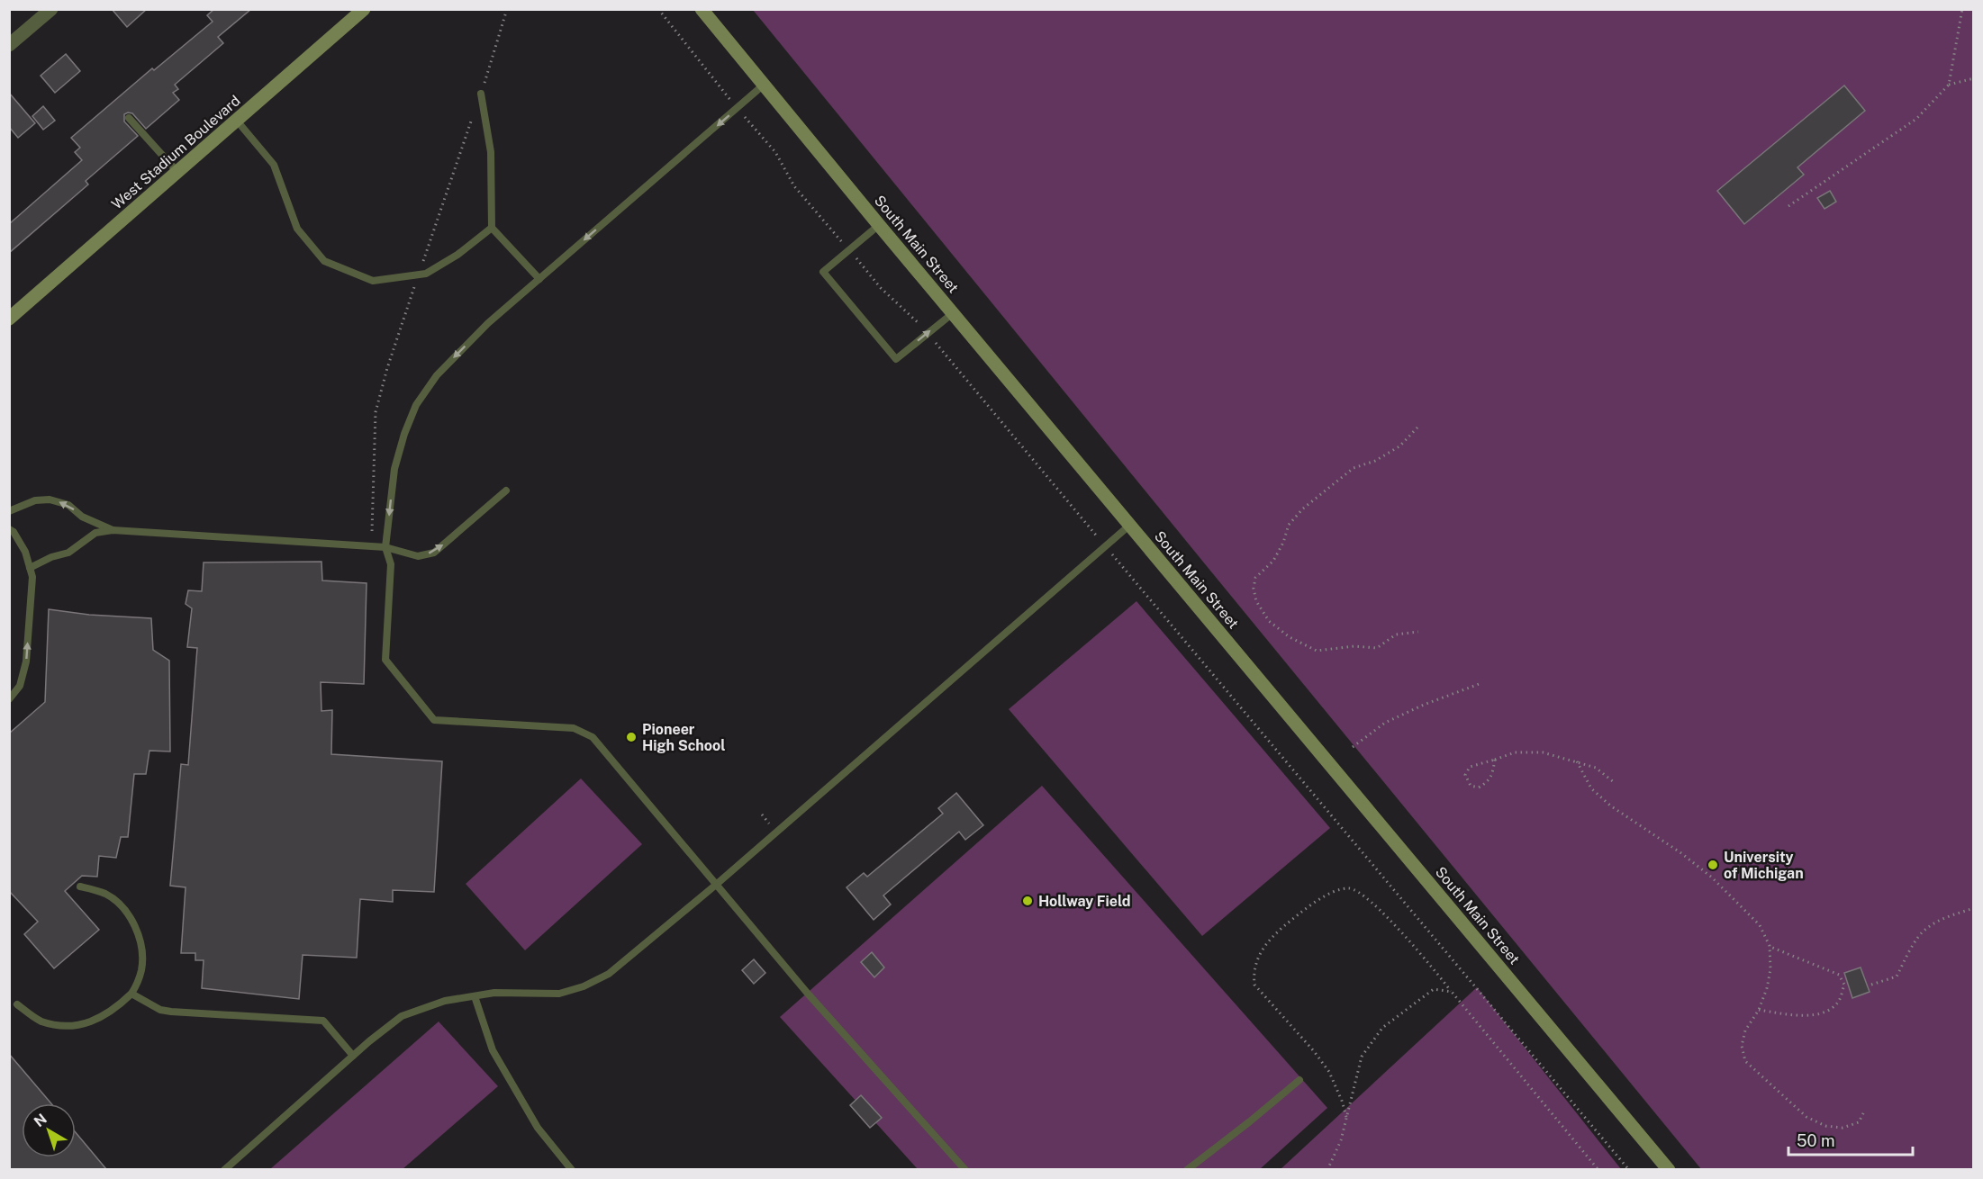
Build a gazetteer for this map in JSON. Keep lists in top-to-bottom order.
{
  "streets": {
    "main road": ["West Stadium Boulevard", "South Main Street"]
  },
  "places": ["Pioneer High School", "University of Michigan", "Hollway Field"],
  "scale_bar": "50 m",
  "north": "top left"
}
